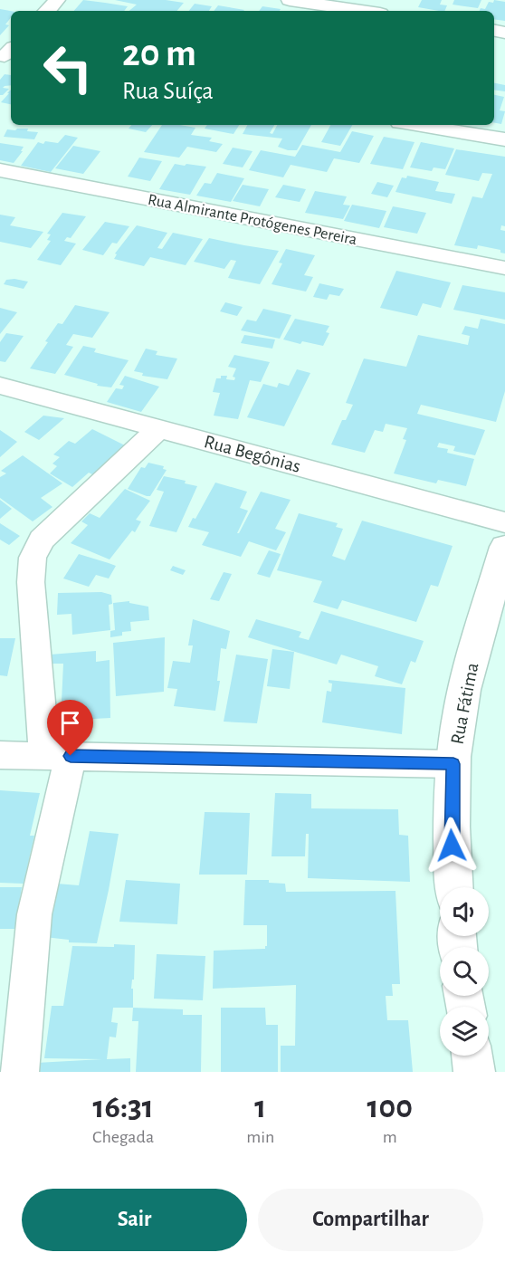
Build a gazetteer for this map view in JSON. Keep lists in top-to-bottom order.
{
  "streets": {
    "main road": ["Rua Fátima"],
    "street": ["Rua Almirante Protógenes Pereira", "Rua Begônias"]
  },
  "page": {
    "turn": ["20 m", "Rua Suíça"],
    "eta": [
      "16:31",
      "Chegada",
      "1",
      "min",
      "100",
      "m"
    ],
    "buttons": ["Sair", "Compartilhar"]
  }
}
